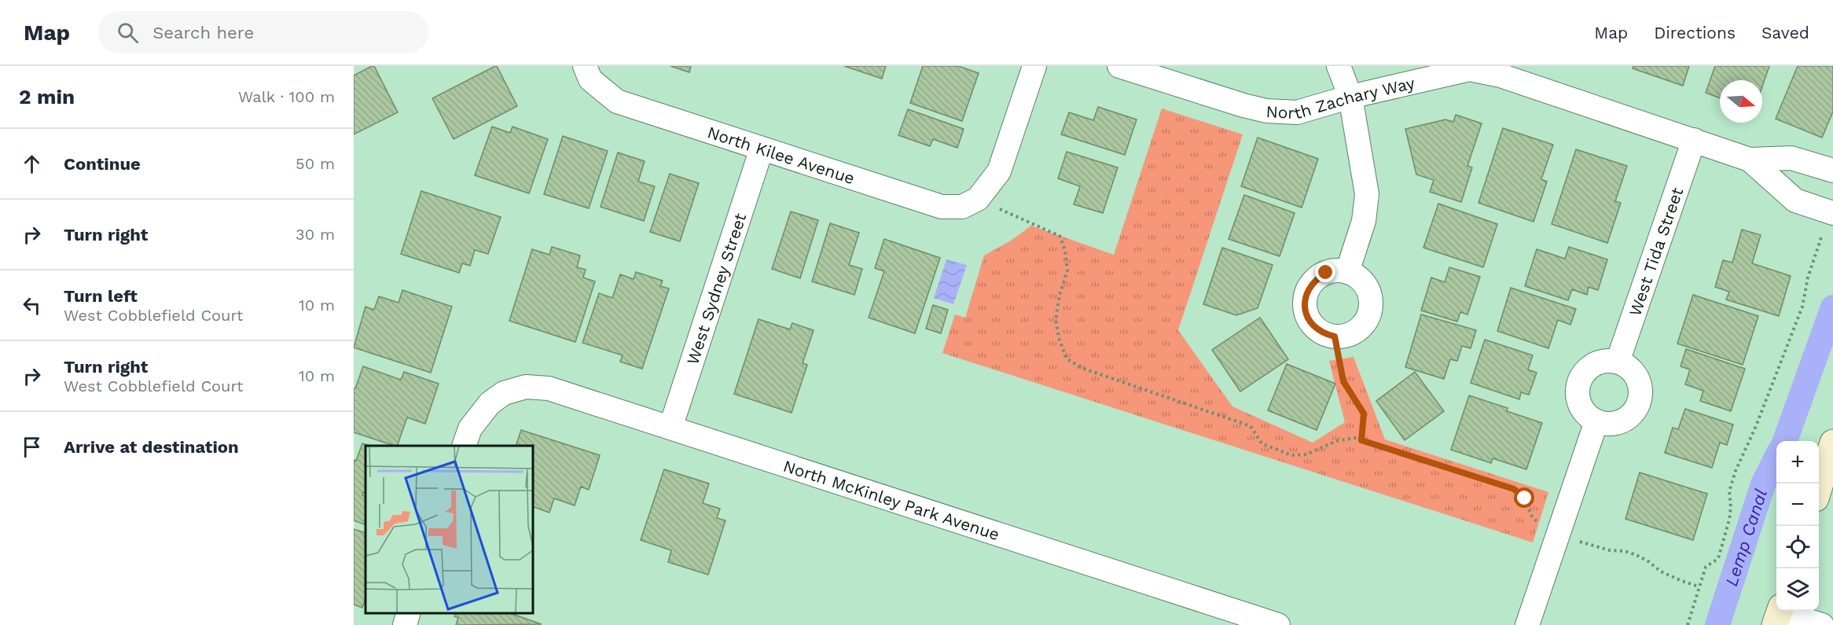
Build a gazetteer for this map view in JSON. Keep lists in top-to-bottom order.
{
  "streets": {
    "street": [
      "North Zachary Way",
      "North Kilee Avenue",
      "West Tida Street",
      "West Sydney Street",
      "North McKinley Park Avenue"
    ]
  },
  "crossings": [
    ["North Zachary Way", "West Tida Street"],
    ["North Kilee Avenue", "West Sydney Street"],
    ["West Sydney Street", "North McKinley Park Avenue"]
  ],
  "water": ["Lemp Canal"],
  "north": "right",
  "page": {
    "header": "Map",
    "search": "Search here",
    "nav": ["Map", "Directions", "Saved"],
    "heading": ["2 min", "Walk · 100 m"],
    "list": [
      ["Continue", "50 m"],
      ["Turn right", "30 m"],
      ["Turn left", "West Cobblefield Court", "10 m"],
      ["Turn right", "West Cobblefield Court", "10 m"],
      "Arrive at destination"
    ],
    "map_buttons": ["+", "−"]
  }
}
